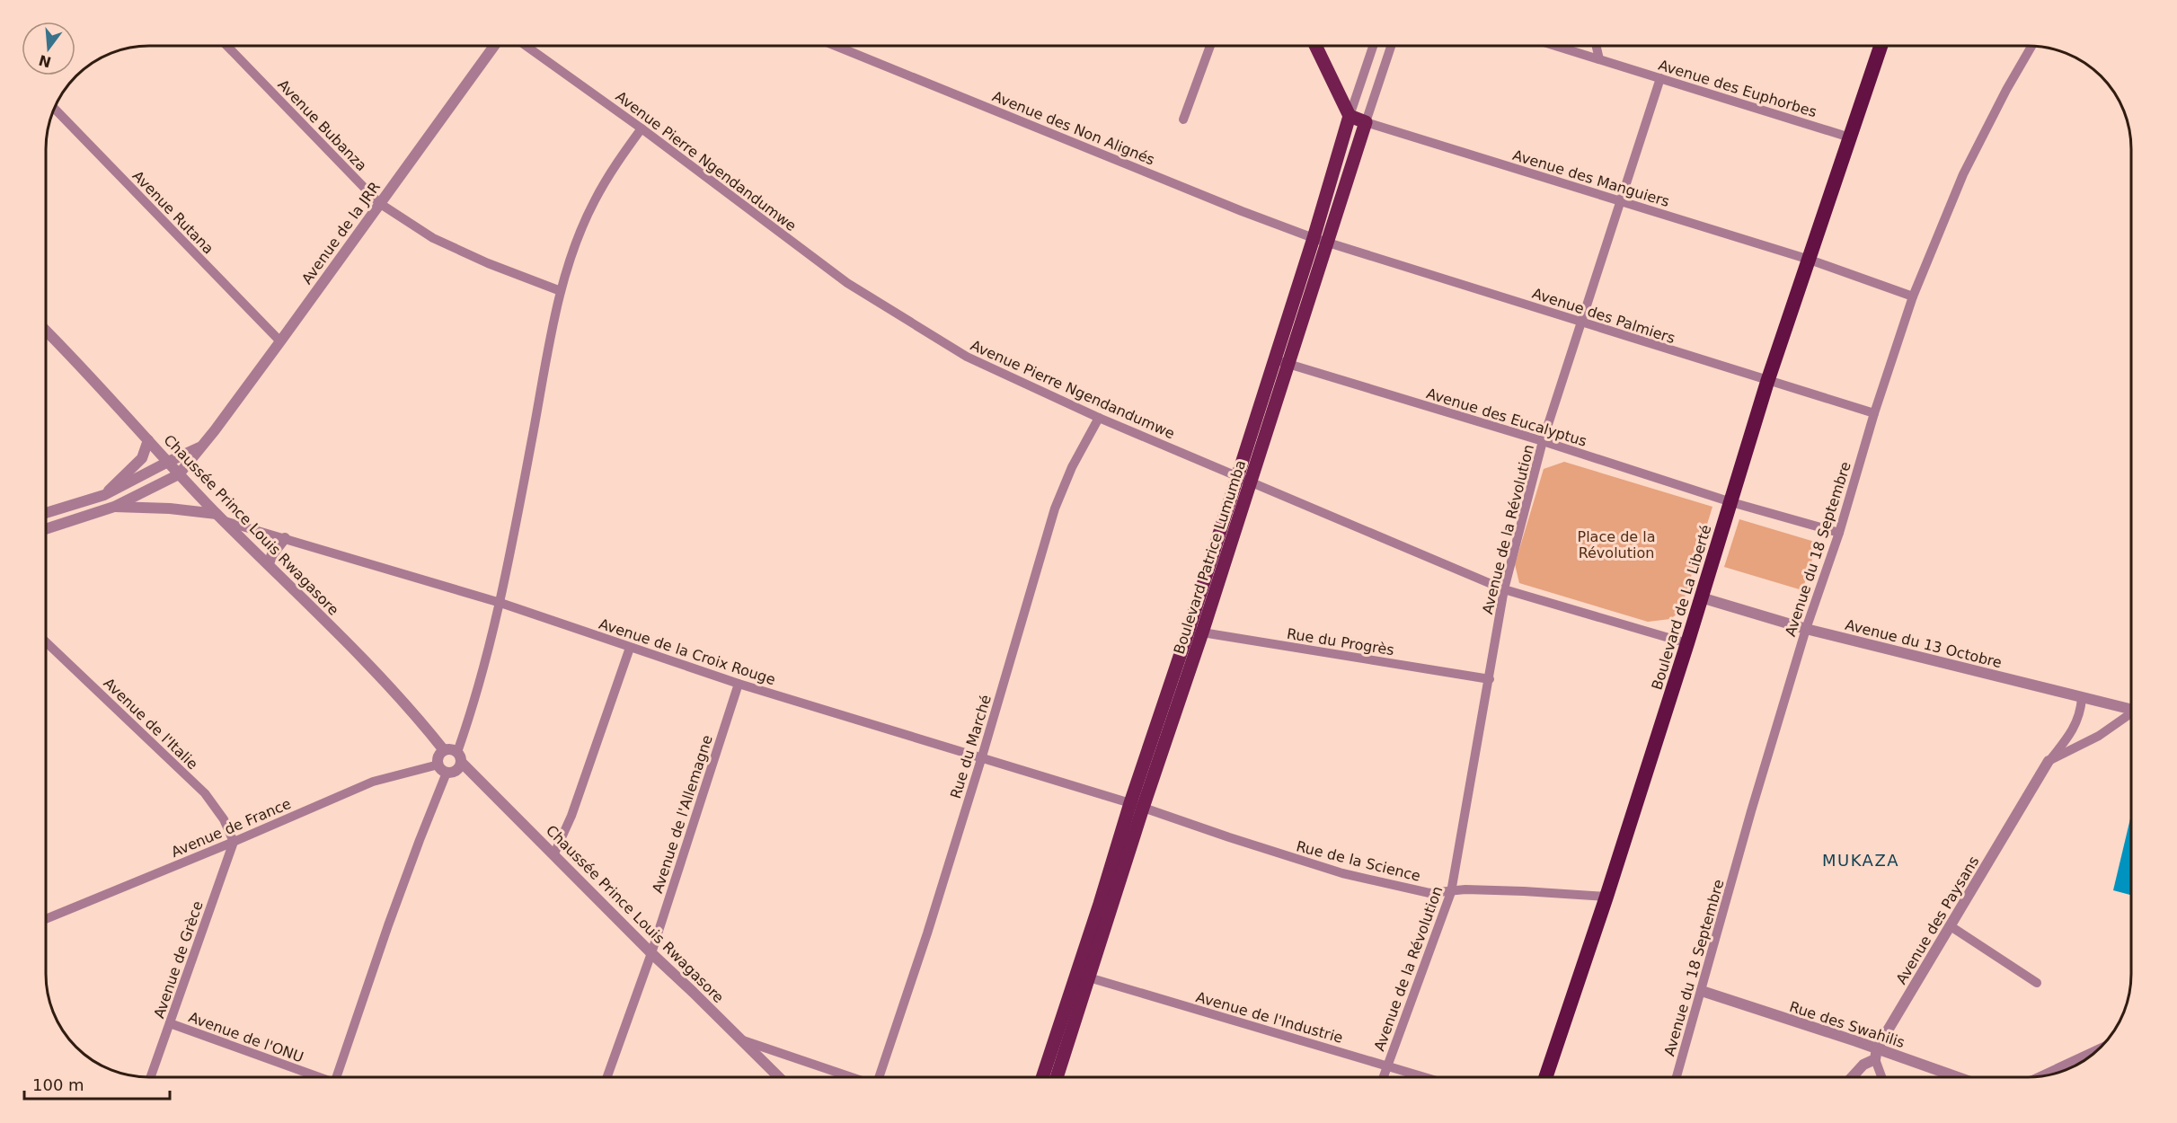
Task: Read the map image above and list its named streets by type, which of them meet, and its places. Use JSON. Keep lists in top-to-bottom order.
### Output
{
  "streets": {
    "highway": ["Boulevard de La Liberté"],
    "main road": ["Boulevard Patrice Lumumba"],
    "street": [
      "Avenue des Euphorbes",
      "Avenue Bubanza",
      "Avenue des Non Alignés",
      "Avenue Pierre Ngendandumwe",
      "Avenue des Manguiers",
      "Avenue Rutana",
      "Avenue de la JRR",
      "Avenue des Palmiers",
      "Avenue des Eucalyptus",
      "Chaussée Prince Louis Rwagasore",
      "Avenue de la Révolution",
      "Avenue du 18 Septembre",
      "Rue du Progrès",
      "Avenue du 13 Octobre",
      "Avenue de la Croix Rouge",
      "Avenue de l'Italie",
      "Rue du Marché",
      "Avenue de l'Allemagne",
      "Avenue de France",
      "Rue de la Science",
      "Avenue des Paysans",
      "Avenue de Grèce",
      "Avenue de l'Industrie",
      "Rue des Swahilis",
      "Avenue de l'ONU"
    ]
  },
  "crossings": [
    ["Avenue des Euphorbes", "Avenue de la Révolution"],
    ["Avenue des Euphorbes", "Boulevard de La Liberté"],
    ["Avenue Bubanza", "Avenue de la JRR"],
    ["Avenue des Non Alignés", "Avenue des Palmiers"],
    ["Avenue des Non Alignés", "Boulevard Patrice Lumumba"],
    ["Avenue Pierre Ngendandumwe", "Avenue de la Révolution"],
    ["Avenue Pierre Ngendandumwe", "Boulevard Patrice Lumumba"],
    ["Avenue Pierre Ngendandumwe", "Boulevard de La Liberté"],
    ["Avenue Pierre Ngendandumwe", "Rue du Marché"],
    ["Avenue des Manguiers", "Avenue de la Révolution"],
    ["Avenue des Manguiers", "Avenue du 18 Septembre"],
    ["Avenue des Manguiers", "Boulevard Patrice Lumumba"],
    ["Avenue des Manguiers", "Boulevard de La Liberté"],
    ["Avenue Rutana", "Avenue de la JRR"],
    ["Avenue de la JRR", "Chaussée Prince Louis Rwagasore"],
    ["Avenue des Palmiers", "Avenue de la Révolution"],
    ["Avenue des Palmiers", "Avenue du 18 Septembre"],
    ["Avenue des Palmiers", "Boulevard Patrice Lumumba"],
    ["Avenue des Palmiers", "Boulevard de La Liberté"],
    ["Avenue des Eucalyptus", "Avenue de la Révolution"],
    ["Avenue des Eucalyptus", "Avenue du 18 Septembre"],
    ["Avenue des Eucalyptus", "Boulevard Patrice Lumumba"],
    ["Avenue des Eucalyptus", "Boulevard de La Liberté"],
    ["Chaussée Prince Louis Rwagasore", "Avenue de la Croix Rouge"],
    ["Chaussée Prince Louis Rwagasore", "Avenue de l'Allemagne"],
    ["Chaussée Prince Louis Rwagasore", "Avenue de France"],
    ["Avenue de la Révolution", "Rue du Progrès"],
    ["Avenue de la Révolution", "Rue de la Science"],
    ["Avenue de la Révolution", "Avenue de l'Industrie"],
    ["Avenue du 18 Septembre", "Avenue du 13 Octobre"],
    ["Avenue du 18 Septembre", "Rue des Swahilis"],
    ["Boulevard Patrice Lumumba", "Rue du Progrès"],
    ["Boulevard Patrice Lumumba", "Avenue de la Croix Rouge"],
    ["Boulevard Patrice Lumumba", "Rue de la Science"],
    ["Boulevard Patrice Lumumba", "Avenue de l'Industrie"],
    ["Boulevard de La Liberté", "Avenue du 13 Octobre"],
    ["Boulevard de La Liberté", "Rue de la Science"],
    ["Avenue du 13 Octobre", "Avenue des Paysans"],
    ["Avenue de la Croix Rouge", "Rue du Marché"],
    ["Avenue de la Croix Rouge", "Avenue de l'Allemagne"],
    ["Avenue de la Croix Rouge", "Rue de la Science"],
    ["Avenue de l'Italie", "Avenue de France"],
    ["Avenue de l'Italie", "Avenue de Grèce"],
    ["Avenue de France", "Avenue de Grèce"],
    ["Avenue des Paysans", "Rue des Swahilis"],
    ["Avenue de Grèce", "Avenue de l'ONU"]
  ],
  "districts": ["MUKAZA"],
  "parks": ["Place de la Révolution"],
  "scale_bar": "100 m",
  "north": "bottom"
}
